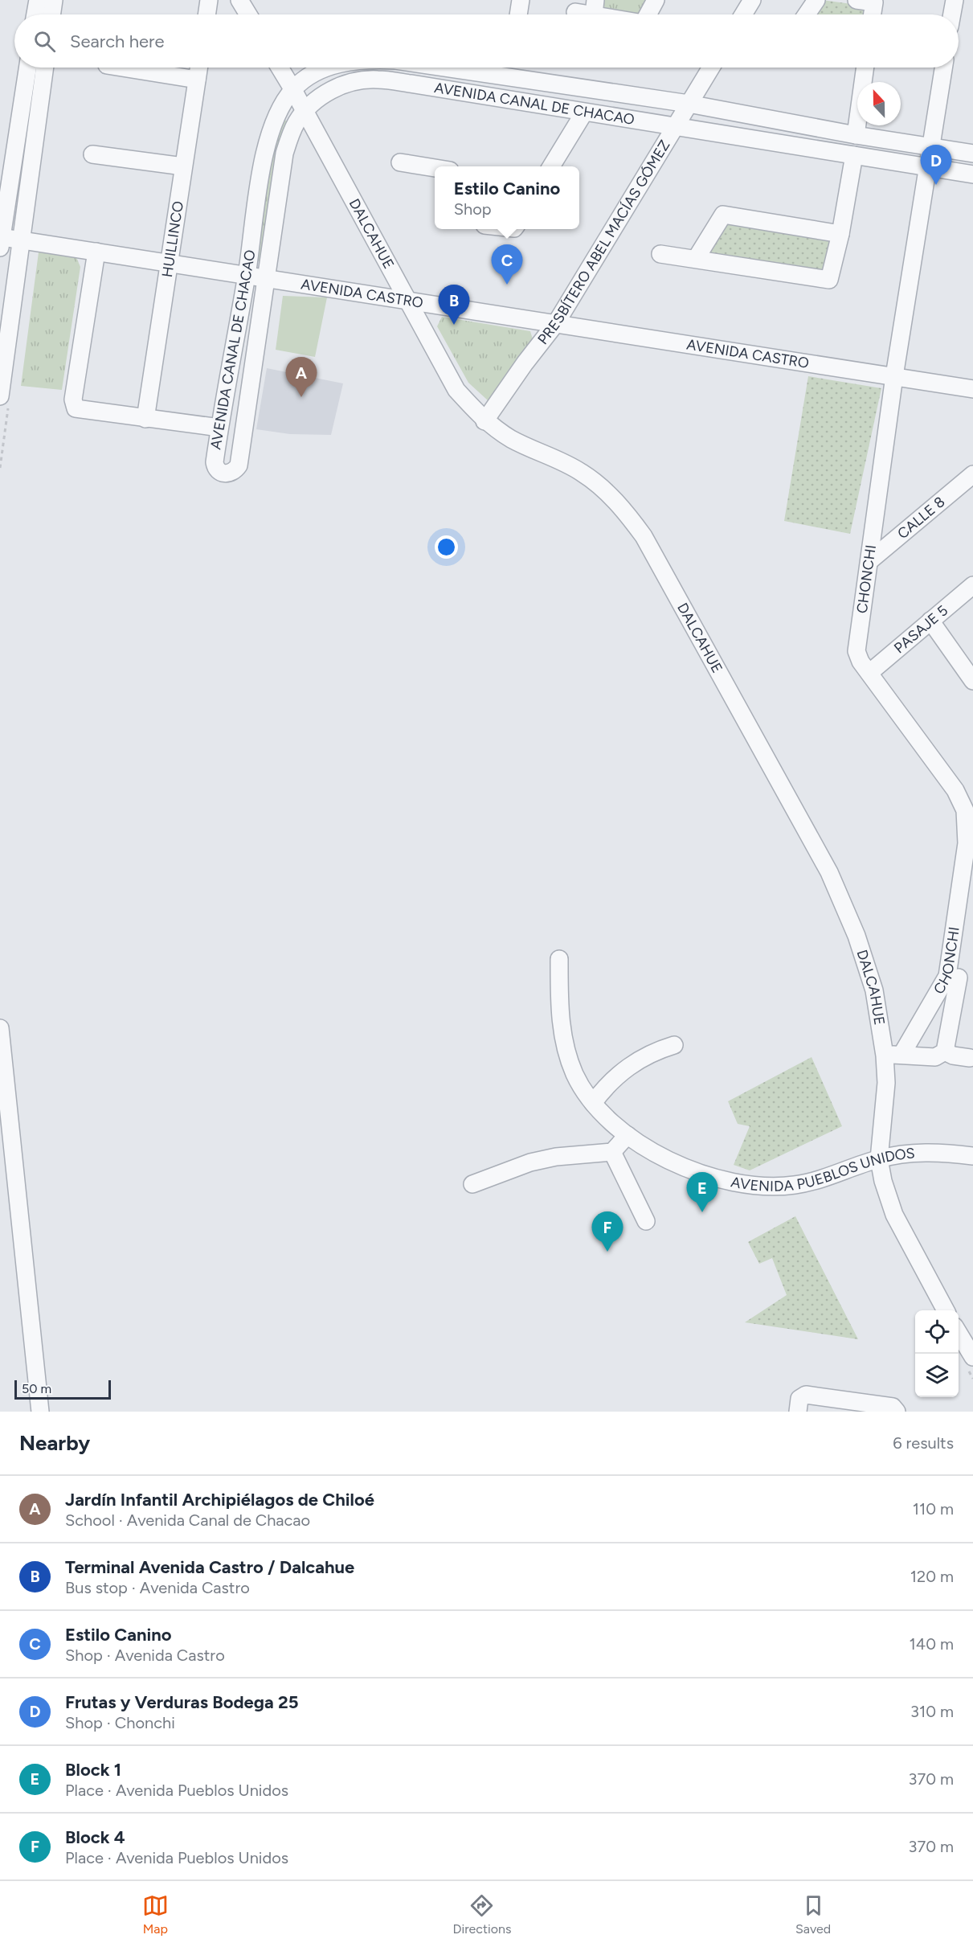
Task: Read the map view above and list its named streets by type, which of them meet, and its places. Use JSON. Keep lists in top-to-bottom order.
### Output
{
  "streets": {
    "street": [
      "AVENIDA CANAL DE CHACAO",
      "DALCAHUE",
      "HUILLINCO",
      "PRESBÍTERO ABEL MACÍAS GÓMEZ",
      "AVENIDA CASTRO",
      "CALLE 8",
      "CHONCHI",
      "PASAJE 5",
      "AVENIDA PUEBLOS UNIDOS"
    ]
  },
  "crossings": [
    ["AVENIDA CANAL DE CHACAO", "DALCAHUE"],
    ["AVENIDA CANAL DE CHACAO", "PRESBÍTERO ABEL MACÍAS GÓMEZ"],
    ["AVENIDA CANAL DE CHACAO", "AVENIDA CASTRO"],
    ["AVENIDA CANAL DE CHACAO", "CHONCHI"],
    ["DALCAHUE", "PRESBÍTERO ABEL MACÍAS GÓMEZ"],
    ["DALCAHUE", "AVENIDA CASTRO"],
    ["DALCAHUE", "CHONCHI"],
    ["DALCAHUE", "AVENIDA PUEBLOS UNIDOS"],
    ["HUILLINCO", "AVENIDA CASTRO"],
    ["PRESBÍTERO ABEL MACÍAS GÓMEZ", "AVENIDA CASTRO"],
    ["AVENIDA CASTRO", "CHONCHI"],
    ["CALLE 8", "CHONCHI"],
    ["CHONCHI", "PASAJE 5"]
  ],
  "scale_bar": "50 m",
  "north": "top",
  "page": {
    "search": "Search here",
    "pins": [
      "D",
      "C",
      "B",
      "A",
      "E",
      "F"
    ],
    "popup": ["Estilo Canino", "Shop"],
    "scale": "50 m",
    "heading": ["Nearby", "6 results"],
    "list": [
      {
        "mark": "A",
        "name": "Jardín Infantil Archipiélagos de Chiloé",
        "note": "School · Avenida Canal de Chacao",
        "value": "110 m"
      },
      {
        "mark": "B",
        "name": "Terminal Avenida Castro / Dalcahue",
        "note": "Bus stop · Avenida Castro",
        "value": "120 m"
      },
      {
        "mark": "C",
        "name": "Estilo Canino",
        "note": "Shop · Avenida Castro",
        "value": "140 m"
      },
      {
        "mark": "D",
        "name": "Frutas y Verduras Bodega 25",
        "note": "Shop · Chonchi",
        "value": "310 m"
      },
      {
        "mark": "E",
        "name": "Block 1",
        "note": "Place · Avenida Pueblos Unidos",
        "value": "370 m"
      },
      {
        "mark": "F",
        "name": "Block 4",
        "note": "Place · Avenida Pueblos Unidos",
        "value": "370 m"
      }
    ],
    "nav": ["Map", "Directions", "Saved"]
  }
}
